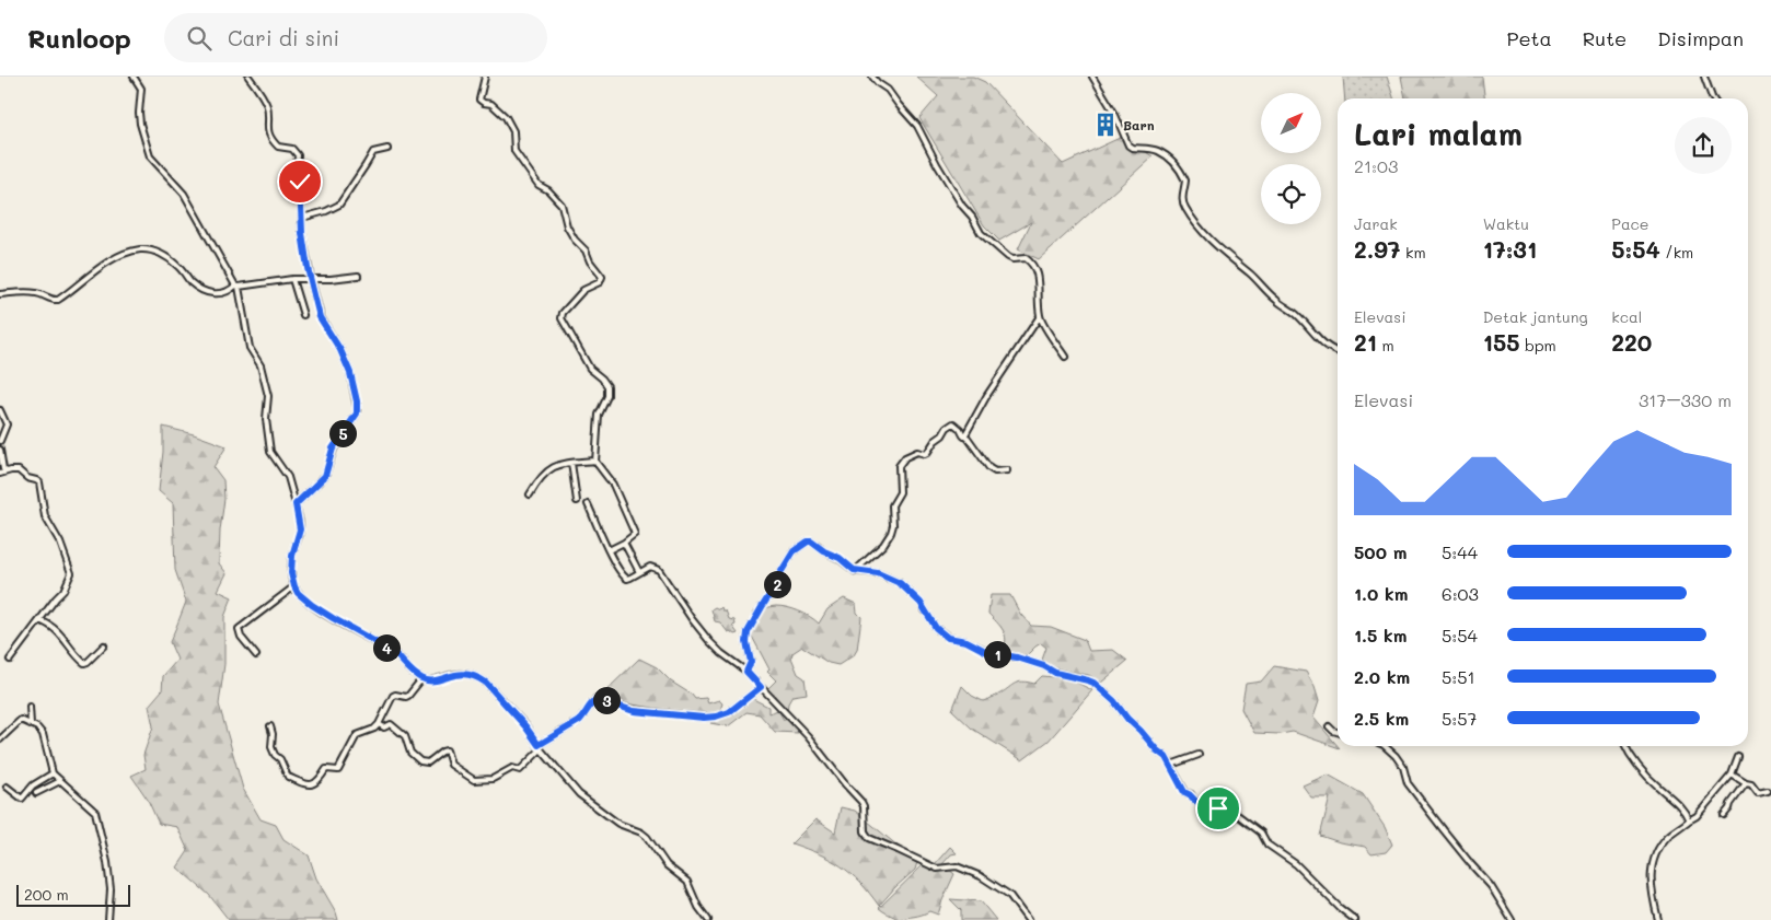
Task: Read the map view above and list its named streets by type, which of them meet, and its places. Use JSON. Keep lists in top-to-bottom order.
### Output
{
  "places": {
    "building": ["Barn"]
  },
  "scale_bar": "200 m",
  "north": "top right",
  "page": {
    "header": "Runloop",
    "search": "Cari di sini",
    "nav": ["Peta", "Rute", "Disimpan"],
    "heading": ["Lari malam", "21:03"],
    "stats": [
      ["Jarak", "2.97 km"],
      ["Waktu", "17:31"],
      ["Pace", "5:54 /km"],
      ["Elevasi", "21 m"],
      ["Detak jantung", "155 bpm"],
      ["kcal", "220"]
    ],
    "chart": ["Elevasi", "317–330 m"],
    "pins": [
      "5",
      "2",
      "4",
      "1",
      "3"
    ],
    "list": [
      {
        "name": "500 m",
        "note": "5:44"
      },
      {
        "name": "1.0 km",
        "note": "6:03"
      },
      {
        "name": "1.5 km",
        "note": "5:54"
      },
      {
        "name": "2.0 km",
        "note": "5:51"
      },
      {
        "name": "2.5 km",
        "note": "5:57"
      }
    ],
    "scale": "200 m"
  }
}
